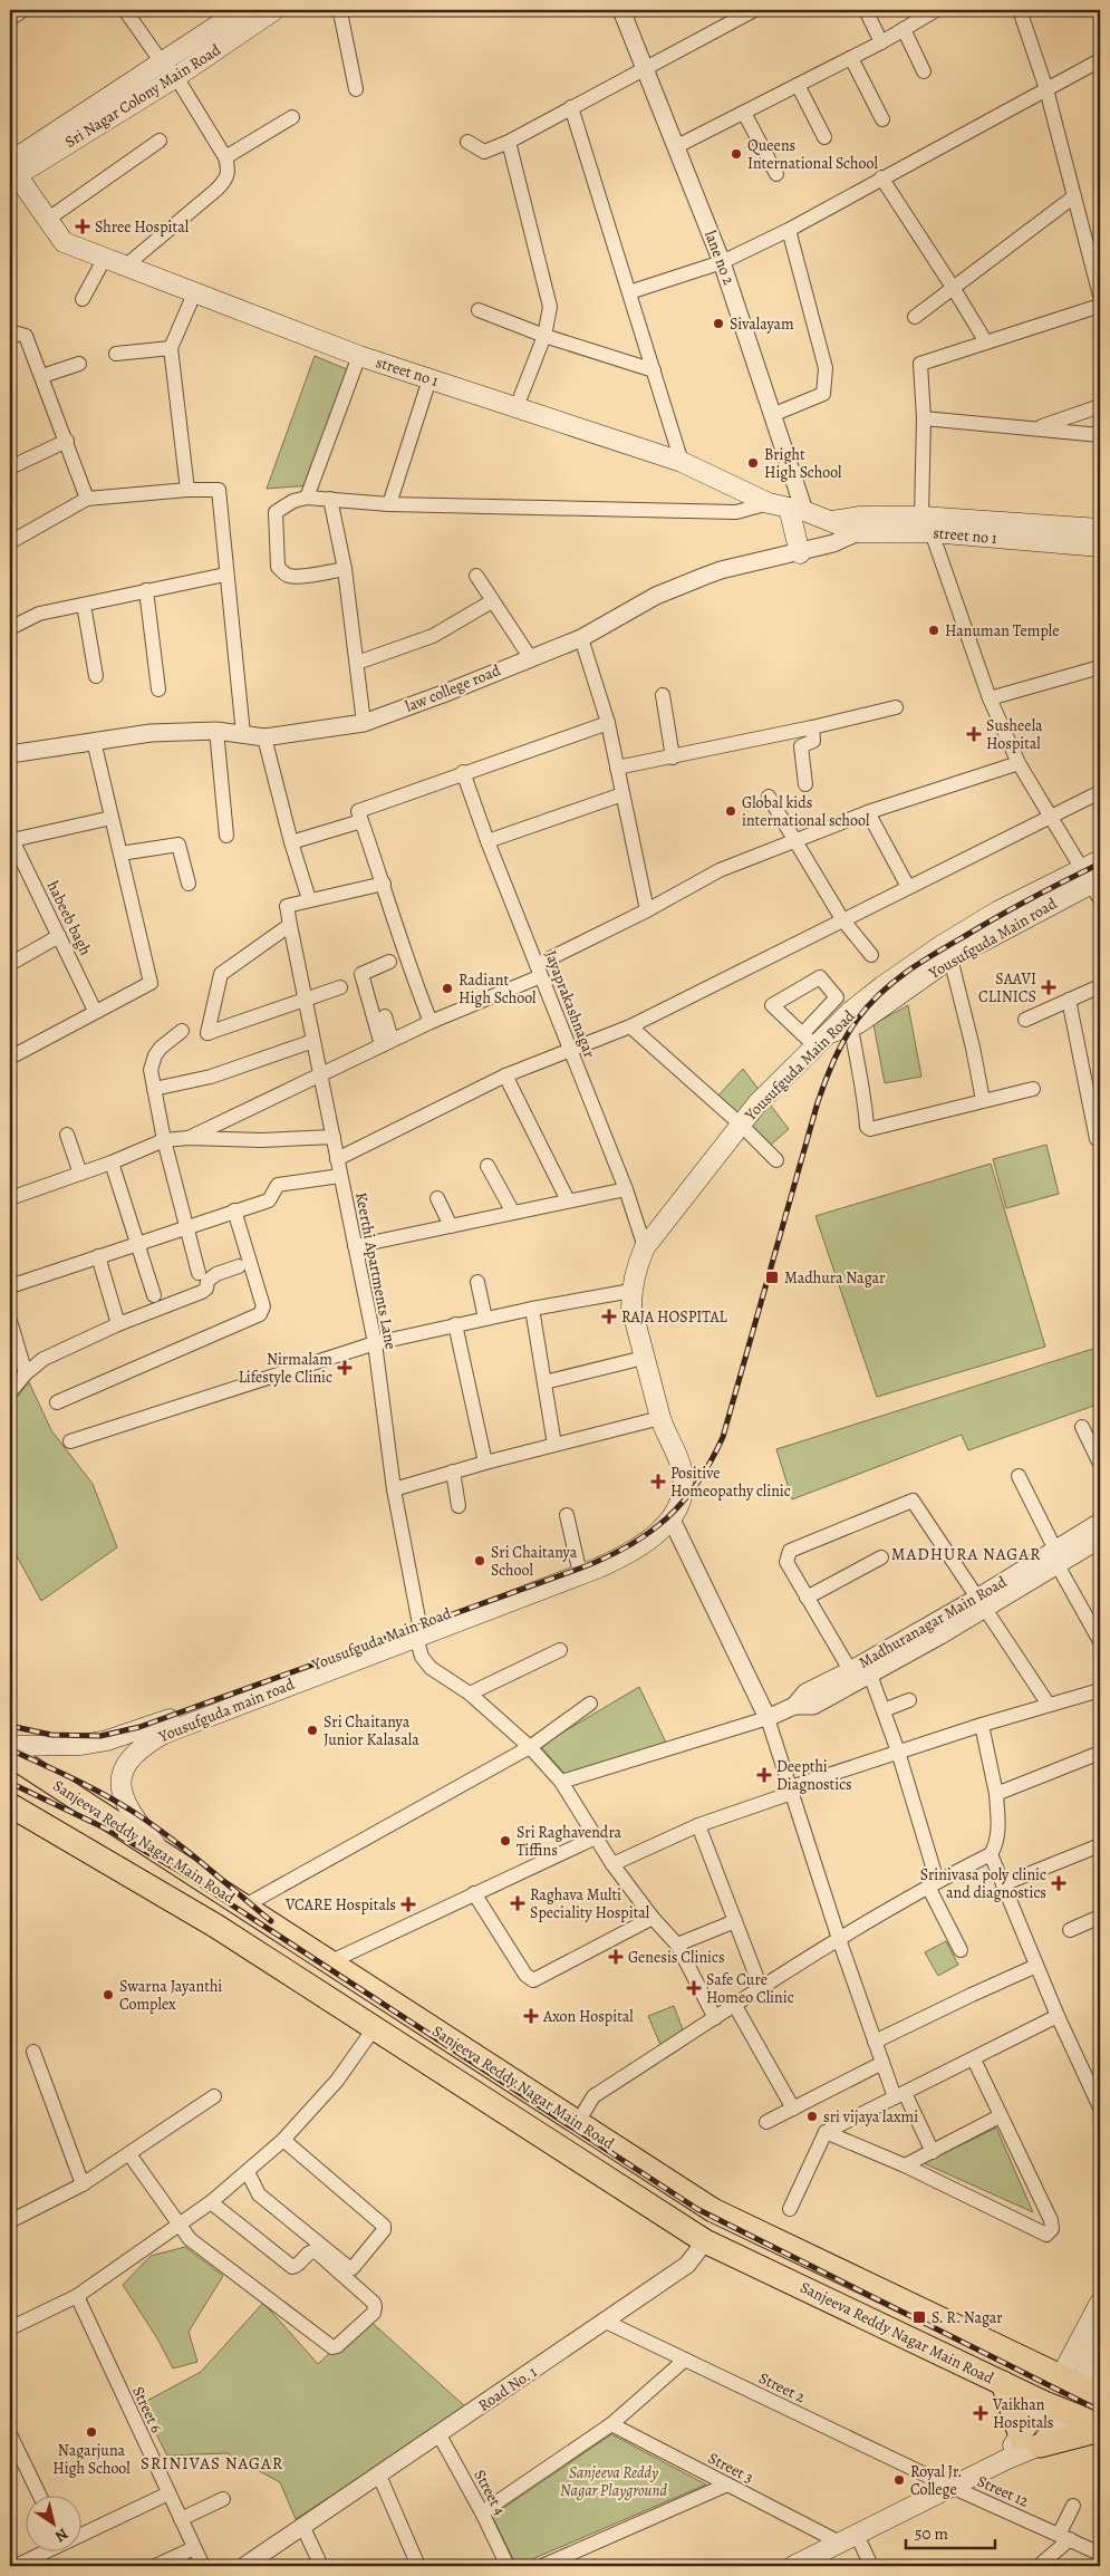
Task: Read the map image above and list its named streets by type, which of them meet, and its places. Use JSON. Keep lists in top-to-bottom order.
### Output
{
  "streets": {
    "highway": ["Sanjeeva Reddy Nagar Main Road"],
    "main road": [
      "Sri Nagar Colony Main Road",
      "street no 1",
      "Yousufguda Main road",
      "Yousufguda Main Road",
      "Yousufguda main road"
    ],
    "street": [
      "lane no 2",
      "law college road",
      "habeeb bagh",
      "Jayaprakashnagar",
      "Keerthi Apartments Lane",
      "Madhuranagar Main Road",
      "Street 2",
      "Road No. 1",
      "Street 6",
      "Street 3",
      "Street 12",
      "Street 4"
    ]
  },
  "crossings": [
    ["Sri Nagar Colony Main Road", "street no 1"],
    ["lane no 2", "street no 1"],
    ["street no 1", "law college road"],
    ["Yousufguda Main road", "Yousufguda Main Road"],
    ["Jayaprakashnagar", "Yousufguda Main Road"],
    ["Yousufguda Main Road", "Keerthi Apartments Lane"],
    ["Yousufguda Main Road", "Yousufguda main road"],
    ["Keerthi Apartments Lane", "Yousufguda main road"],
    ["Yousufguda main road", "Sanjeeva Reddy Nagar Main Road"],
    ["Sanjeeva Reddy Nagar Main Road", "Road No. 1"],
    ["Street 2", "Road No. 1"],
    ["Street 2", "Street 12"],
    ["Road No. 1", "Street 4"]
  ],
  "districts": ["MADHURA NAGAR", "SRINIVAS NAGAR"],
  "parks": ["Sanjeeva Reddy Nagar Playground"],
  "places": {
    "other": [
      "Queens International School",
      "Sivalayam",
      "Bright High School",
      "Hanuman Temple",
      "Global kids international school",
      "Radiant High School",
      "Sri Chaitanya School",
      "Sri Chaitanya Junior Kalasala",
      "Sri Raghavendra Tiffins",
      "Swarna Jayanthi Complex",
      "sri vijaya laxmi",
      "Nagarjuna High School",
      "Royal Jr. College"
    ],
    "health": [
      "Shree Hospital",
      "Susheela Hospital",
      "SAAVI CLINICS",
      "RAJA HOSPITAL",
      "Nirmalam Lifestyle Clinic",
      "Positive Homeopathy clinic",
      "Deepthi Diagnostics",
      "Srinivasa poly clinic and diagnostics",
      "Raghava Multi Speciality Hospital",
      "VCARE Hospitals",
      "Genesis Clinics",
      "Safe Cure Homeo Clinic",
      "Axon Hospital",
      "Vaikhan Hospitals"
    ],
    "transit": ["Madhura Nagar", "S. R. Nagar"]
  },
  "scale_bar": "50 m",
  "north": "bottom right"
}
